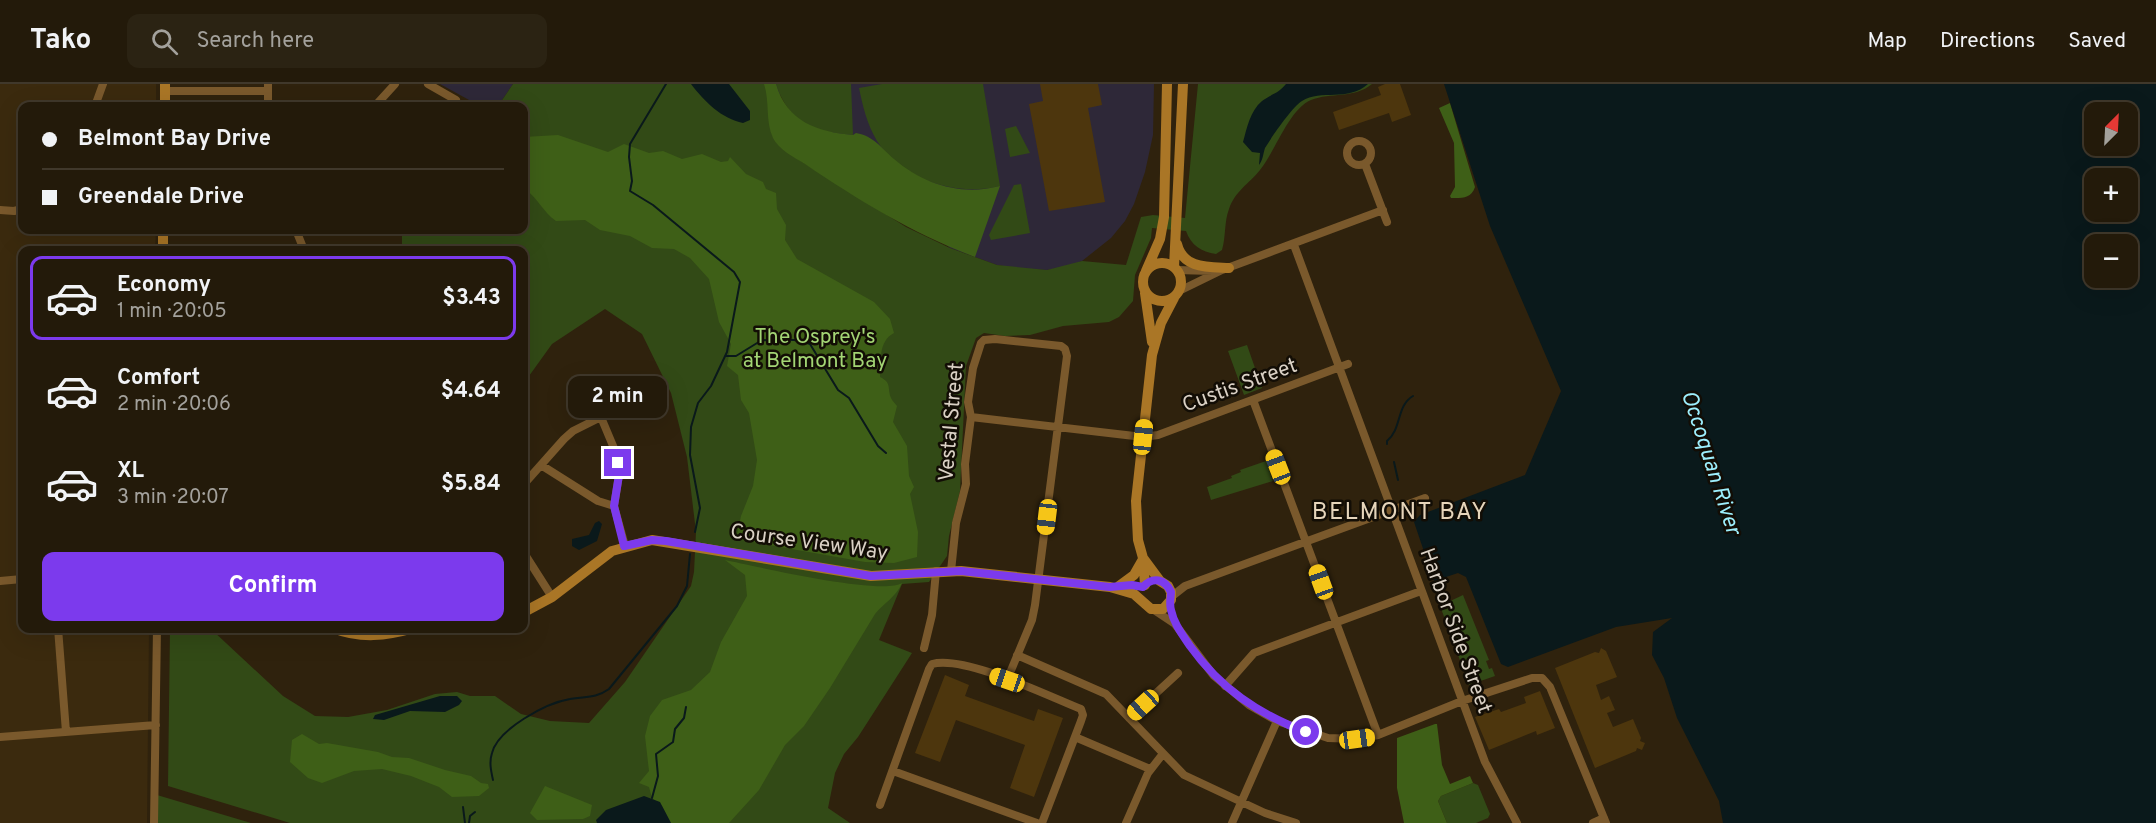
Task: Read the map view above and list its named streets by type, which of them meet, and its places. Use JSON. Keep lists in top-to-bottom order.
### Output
{
  "streets": {
    "street": [
      "Custis Street",
      "Vestal Street",
      "Course View Way",
      "Harbor Side Street"
    ]
  },
  "crossings": [
    ["Custis Street", "Harbor Side Street"],
    ["Vestal Street", "Course View Way"]
  ],
  "districts": ["BELMONT BAY"],
  "water": ["Occoquan River"],
  "parks": ["The Osprey's at Belmont Bay"],
  "north": "top right",
  "page": {
    "header": "Tako",
    "search": "Search here",
    "nav": ["Map", "Directions", "Saved"],
    "map_buttons": ["+", "−"],
    "banner": ["Belmont Bay Drive", "Greendale Drive"],
    "list": [
      {
        "name": "Economy",
        "note": "1 min · 20:05",
        "value": "$3.43"
      },
      {
        "name": "Comfort",
        "note": "2 min · 20:06",
        "value": "$4.64"
      },
      {
        "name": "XL",
        "note": "3 min · 20:07",
        "value": "$5.84"
      }
    ],
    "bubble": "2 min",
    "buttons": "Confirm"
  }
}
